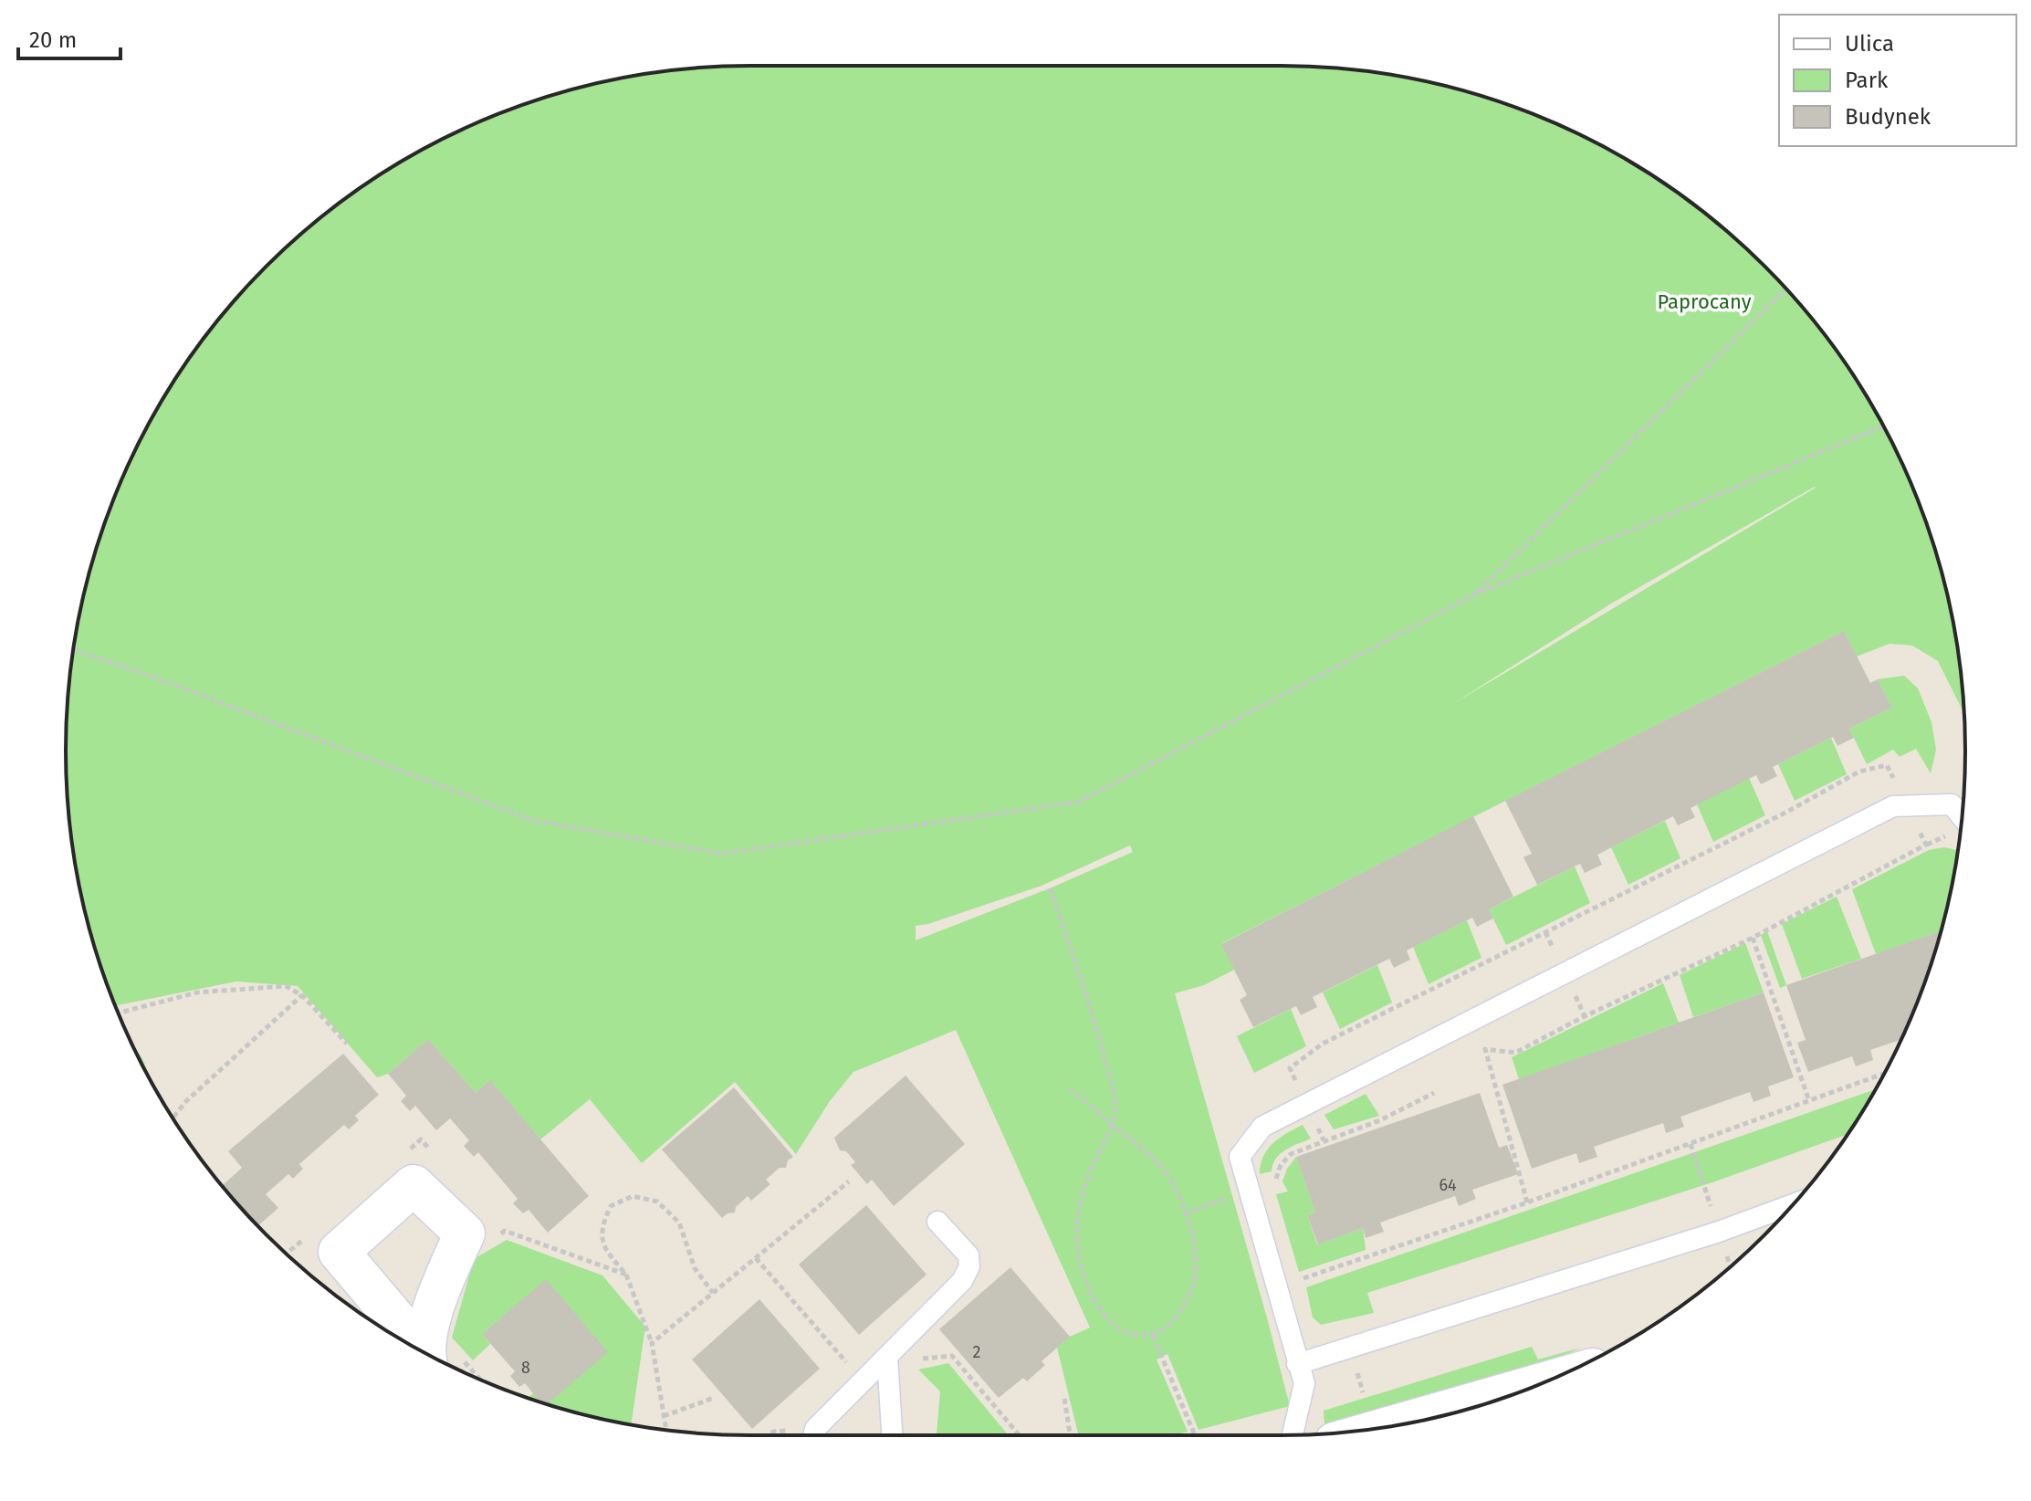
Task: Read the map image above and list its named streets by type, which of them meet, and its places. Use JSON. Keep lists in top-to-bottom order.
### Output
{
  "parks": ["Paprocany"],
  "house_numbers": ["64", "2", "8"],
  "legend": ["Ulica", "Park", "Budynek"],
  "scale_bar": "20 m"
}
